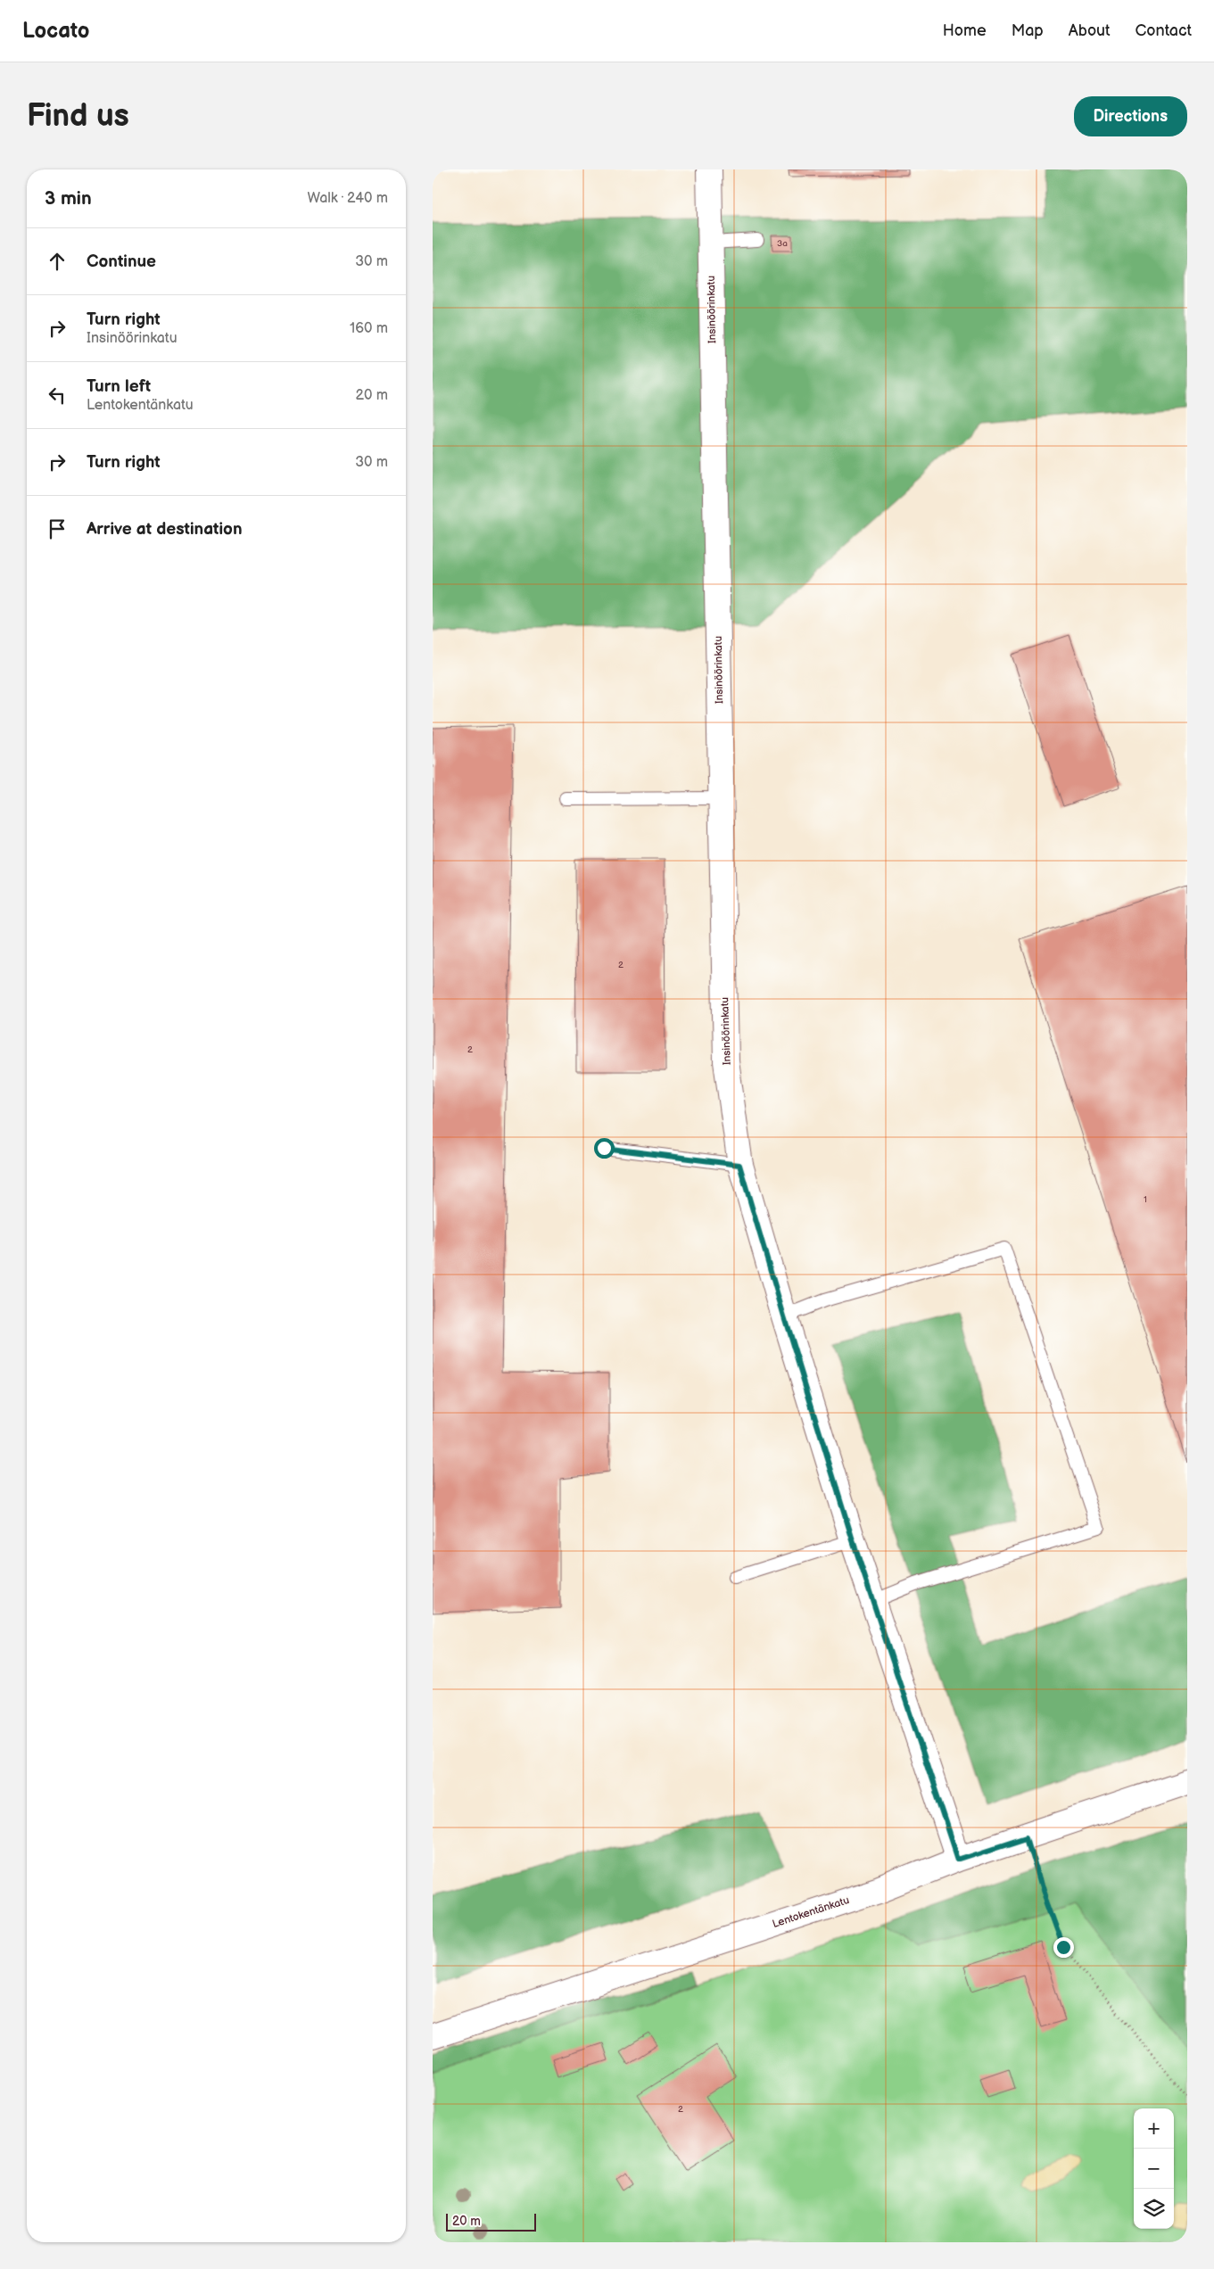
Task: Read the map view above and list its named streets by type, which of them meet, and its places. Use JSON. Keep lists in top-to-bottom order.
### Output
{
  "streets": {
    "street": ["Insinöörinkatu", "Lentokentänkatu"]
  },
  "crossings": [
    ["Insinöörinkatu", "Lentokentänkatu"]
  ],
  "house_numbers": [
    "3a",
    "2",
    "2",
    "1",
    "2"
  ],
  "scale_bar": "20 m",
  "page": {
    "header": "Locato",
    "nav": [
      "Home",
      "Map",
      "About",
      "Contact"
    ],
    "buttons": "Directions",
    "title": "Find us",
    "heading": ["3 min", "Walk · 240 m"],
    "list": [
      ["Continue", "30 m"],
      ["Turn right", "Insinöörinkatu", "160 m"],
      ["Turn left", "Lentokentänkatu", "20 m"],
      ["Turn right", "30 m"],
      "Arrive at destination"
    ],
    "map_buttons": ["+", "−"],
    "scale": "20 m"
  }
}
